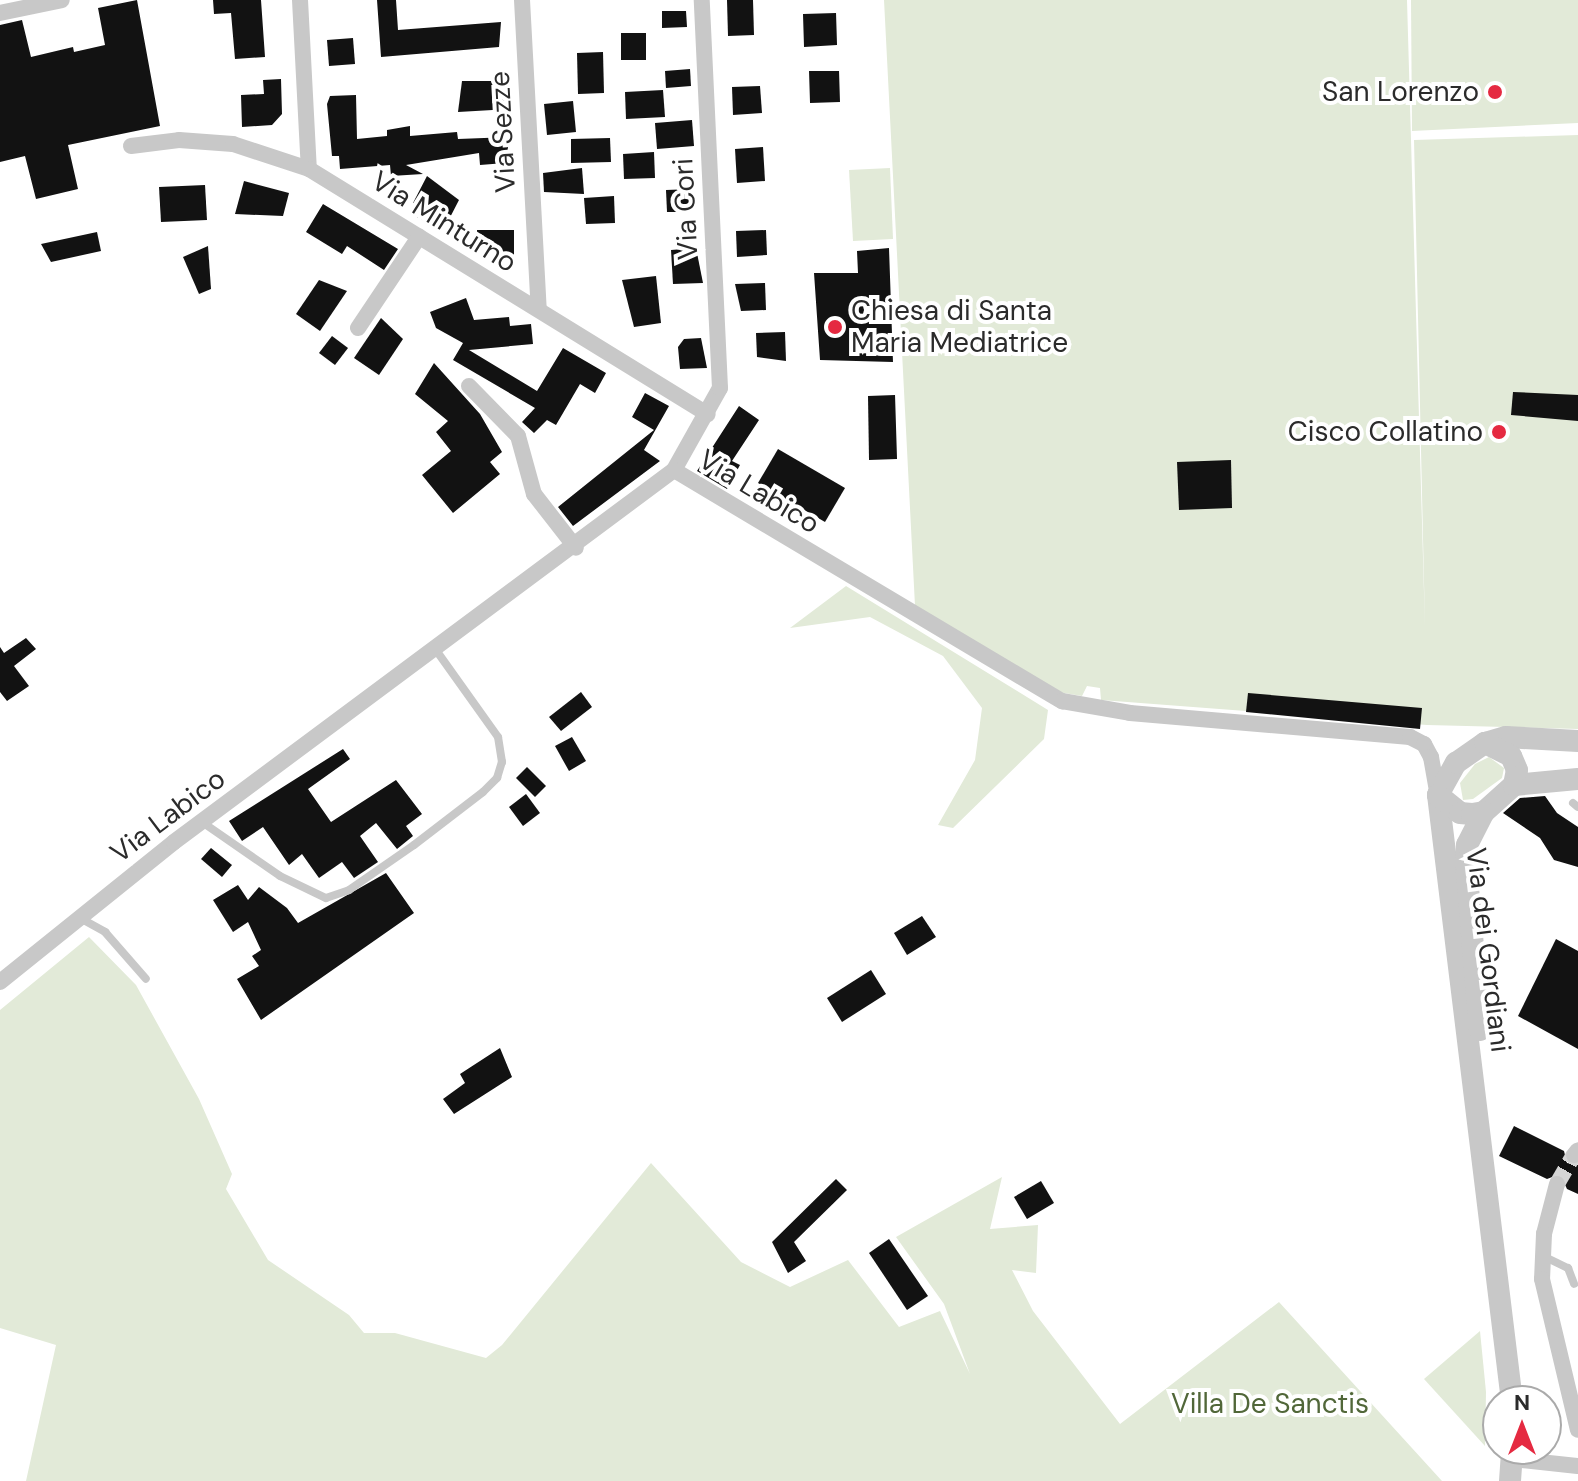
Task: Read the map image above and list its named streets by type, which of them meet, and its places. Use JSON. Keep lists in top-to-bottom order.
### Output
{
  "streets": {
    "street": [
      "Via Sezze",
      "Via Cori",
      "Via Minturno",
      "Via Labico",
      "Via dei Gordiani"
    ]
  },
  "crossings": [
    ["Via Sezze", "Via Minturno"],
    ["Via Cori", "Via Minturno"],
    ["Via Cori", "Via Labico"],
    ["Via Labico", "Via dei Gordiani"]
  ],
  "parks": ["Villa De Sanctis"],
  "places": ["San Lorenzo", "Chiesa di Santa Maria Mediatrice", "Cisco Collatino"],
  "north": "top"
}
